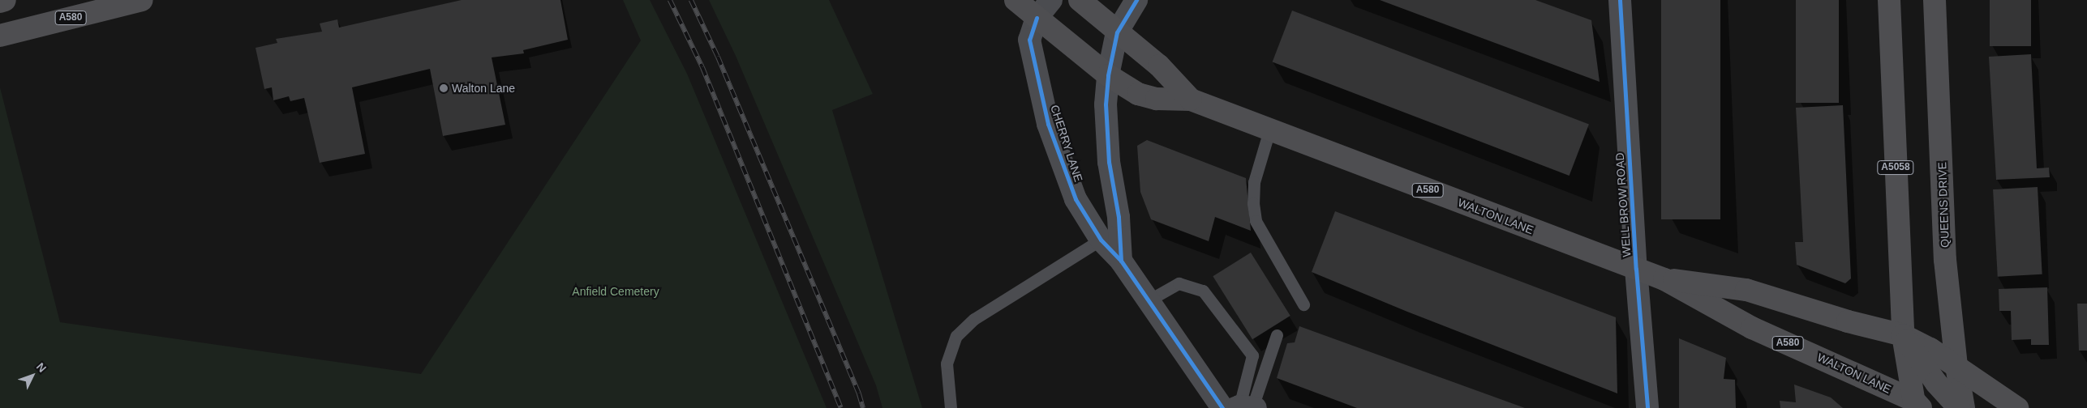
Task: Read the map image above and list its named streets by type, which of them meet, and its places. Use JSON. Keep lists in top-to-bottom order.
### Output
{
  "streets": {
    "highway": [
      "A580",
      "A5058",
      "QUEENS DRIVE",
      "WALTON LANE"
    ],
    "street": ["CHERRY LANE", "WELL BROW ROAD"]
  },
  "crossings": [
    ["A580", "A5058"],
    ["A580", "QUEENS DRIVE"],
    ["A580", "WALTON LANE"],
    ["CHERRY LANE", "WALTON LANE"],
    ["A5058", "WALTON LANE"],
    ["WELL BROW ROAD", "WALTON LANE"]
  ],
  "parks": ["Anfield Cemetery"],
  "places": ["Walton Lane"],
  "north": "top right"
}
